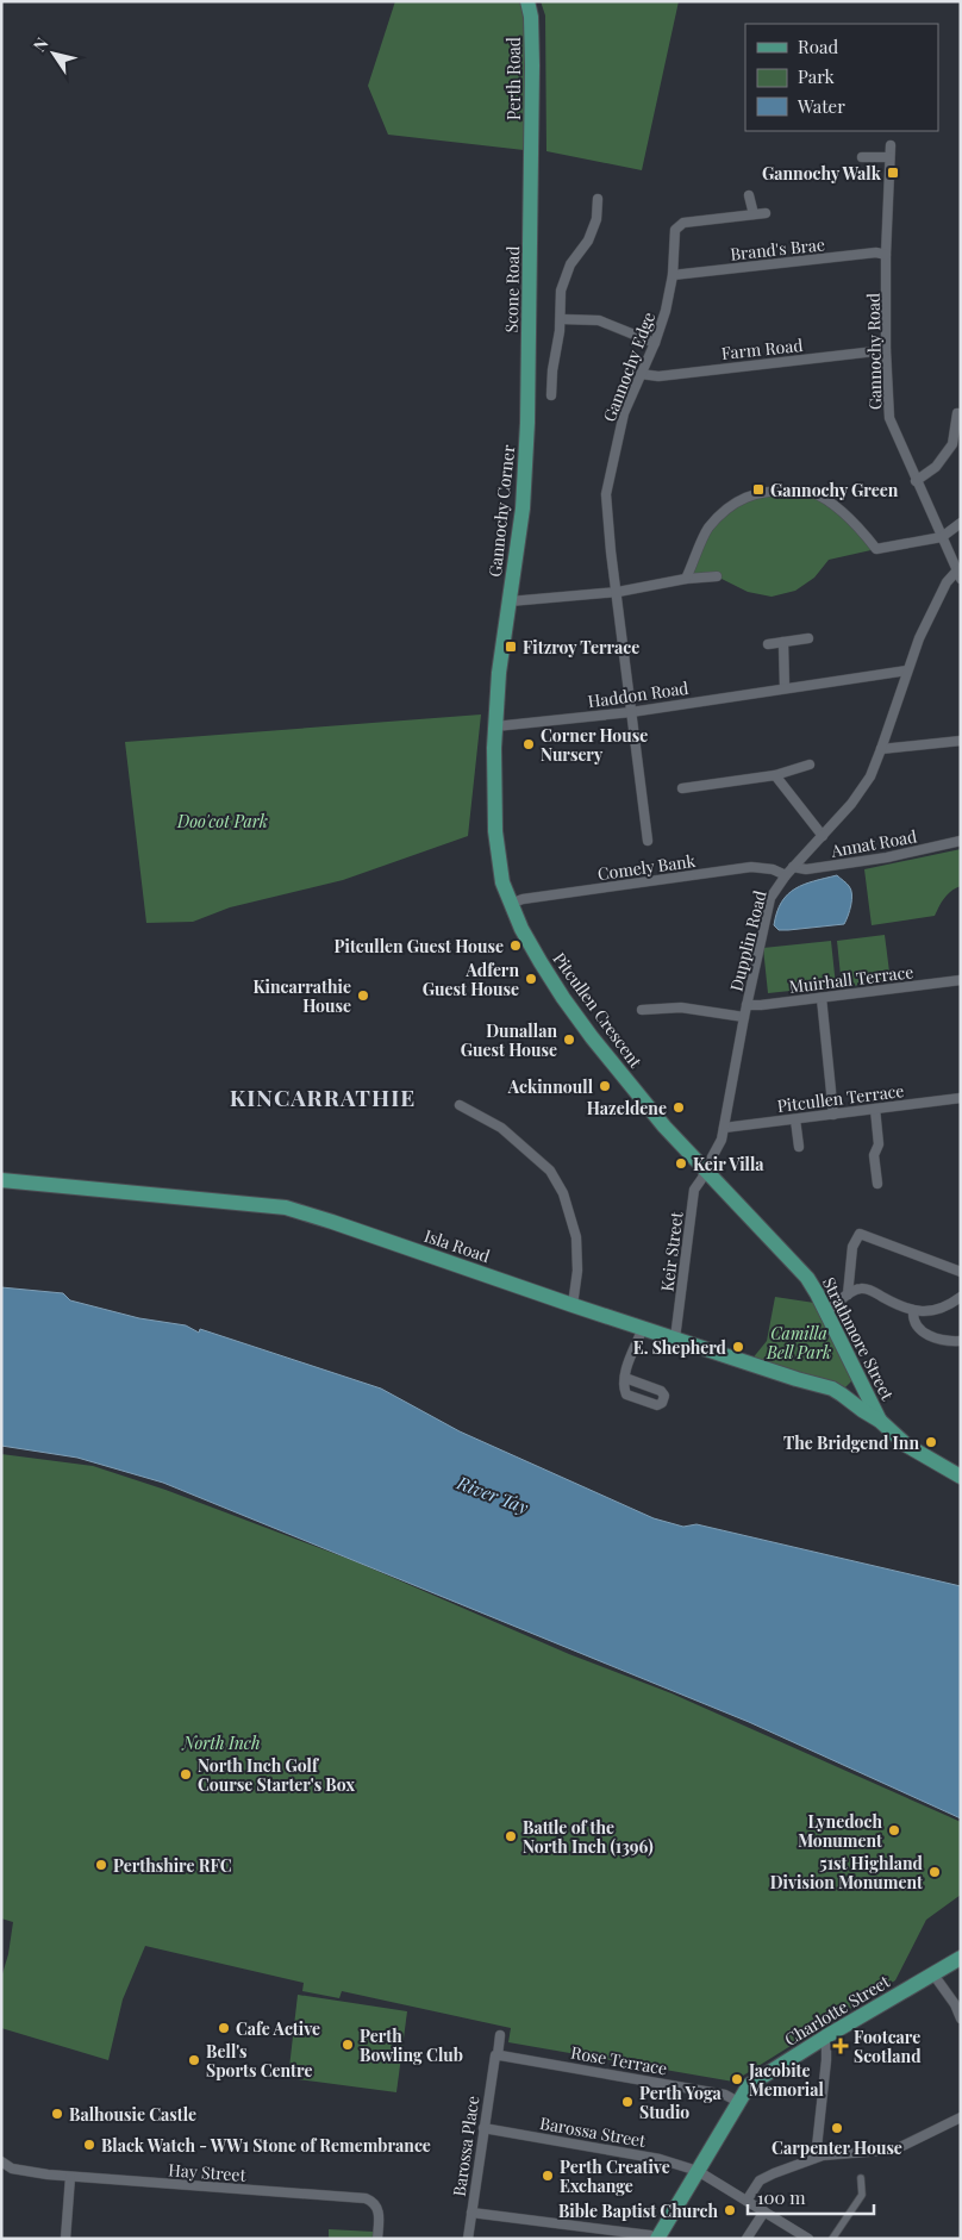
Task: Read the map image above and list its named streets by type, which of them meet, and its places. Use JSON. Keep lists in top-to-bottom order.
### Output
{
  "streets": {
    "main road": [
      "Perth Road",
      "Scone Road",
      "Gannochy Corner",
      "Pitcullen Crescent",
      "Isla Road",
      "Strathmore Street",
      "Charlotte Street"
    ],
    "street": [
      "Brand's Brae",
      "Farm Road",
      "Gannochy Road",
      "Gannochy Edge",
      "Haddon Road",
      "Annat Road",
      "Comely Bank",
      "Dupplin Road",
      "Muirhall Terrace",
      "Pitcullen Terrace",
      "Keir Street",
      "Rose Terrace",
      "Barossa Street",
      "Barossa Place",
      "Hay Street"
    ]
  },
  "crossings": [
    ["Perth Road", "Scone Road"],
    ["Brand's Brae", "Gannochy Road"],
    ["Brand's Brae", "Gannochy Edge"],
    ["Scone Road", "Gannochy Corner"],
    ["Farm Road", "Gannochy Road"],
    ["Farm Road", "Gannochy Edge"],
    ["Gannochy Road", "Dupplin Road"],
    ["Gannochy Edge", "Haddon Road"],
    ["Haddon Road", "Dupplin Road"],
    ["Haddon Road", "Pitcullen Crescent"],
    ["Annat Road", "Dupplin Road"],
    ["Comely Bank", "Dupplin Road"],
    ["Comely Bank", "Pitcullen Crescent"],
    ["Dupplin Road", "Muirhall Terrace"],
    ["Dupplin Road", "Pitcullen Crescent"],
    ["Dupplin Road", "Pitcullen Terrace"],
    ["Dupplin Road", "Keir Street"],
    ["Dupplin Road", "Strathmore Street"],
    ["Pitcullen Crescent", "Keir Street"],
    ["Pitcullen Crescent", "Strathmore Street"],
    ["Isla Road", "Keir Street"],
    ["Isla Road", "Strathmore Street"],
    ["Keir Street", "Strathmore Street"],
    ["Charlotte Street", "Rose Terrace"],
    ["Charlotte Street", "Barossa Street"],
    ["Rose Terrace", "Barossa Place"],
    ["Barossa Street", "Barossa Place"]
  ],
  "districts": ["KINCARRATHIE"],
  "water": ["River Tay"],
  "parks": ["Doo'cot Park", "Camilla Bell Park", "North Inch"],
  "places": {
    "transit": ["Gannochy Walk", "Gannochy Green", "Fitzroy Terrace"],
    "other": [
      "Corner House Nursery",
      "Pitcullen Guest House",
      "Adfern Guest House",
      "Kincarrathie House",
      "Dunallan Guest House",
      "Ackinnoull",
      "Hazeldene",
      "Keir Villa",
      "E. Shepherd",
      "The Bridgend Inn",
      "North Inch Golf Course Starter's Box",
      "Lynedoch Monument",
      "Battle of the North Inch (1396)",
      "Perthshire RFC",
      "51st Highland Division Monument",
      "Cafe Active",
      "Perth Bowling Club",
      "Bell's Sports Centre",
      "Jacobite Memorial",
      "Perth Yoga Studio",
      "Balhousie Castle",
      "Carpenter House",
      "Black Watch - WW1 Stone of Remembrance",
      "Perth Creative Exchange",
      "Bible Baptist Church"
    ],
    "health": ["Footcare Scotland"]
  },
  "legend": ["Road", "Park", "Water"],
  "scale_bar": "100 m",
  "north": "top left"
}
